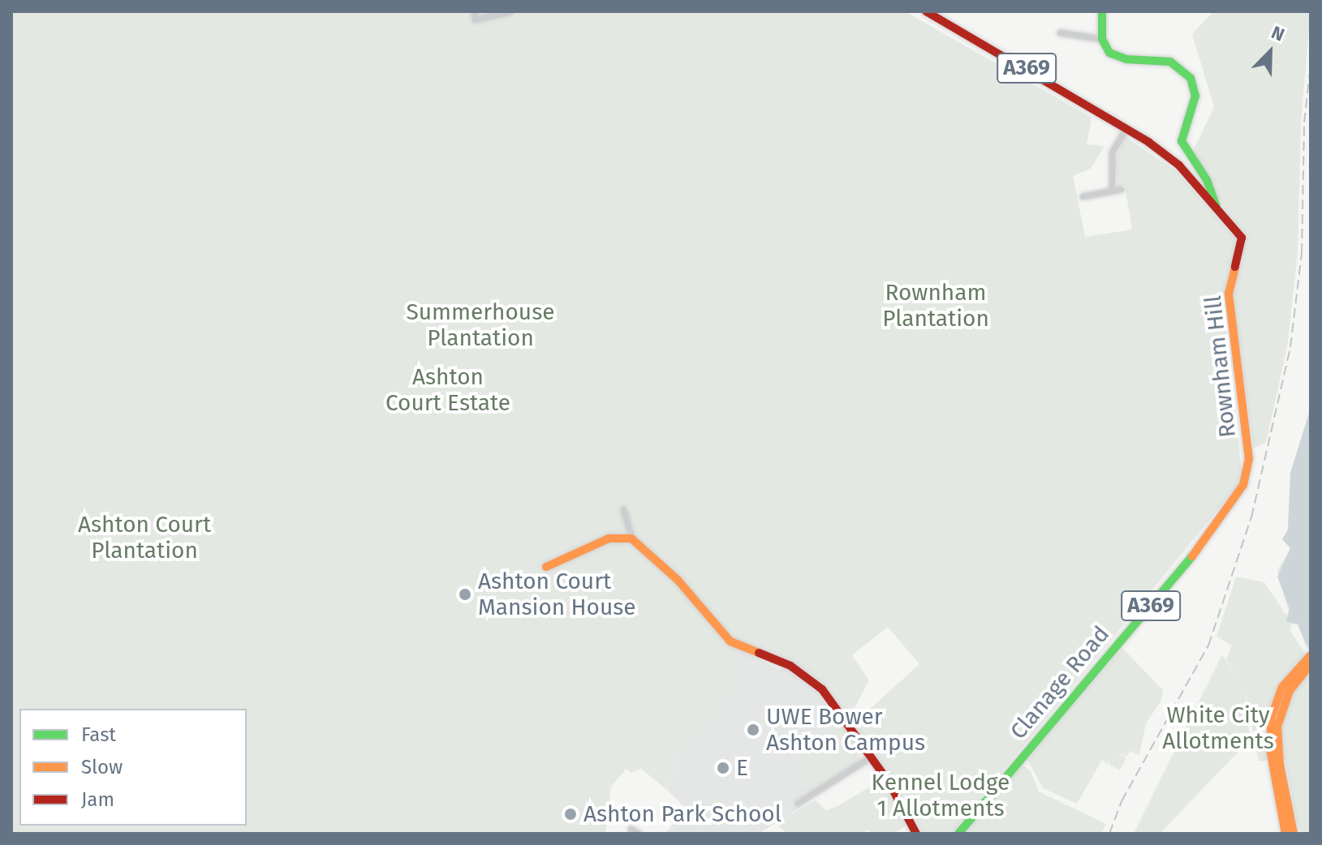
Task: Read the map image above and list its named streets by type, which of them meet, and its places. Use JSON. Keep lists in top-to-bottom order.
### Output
{
  "streets": {
    "main road": ["A369", "Rownham Hill", "Clanage Road"]
  },
  "crossings": [
    ["Rownham Hill", "Clanage Road"]
  ],
  "parks": [
    "Rownham Plantation",
    "Summerhouse Plantation",
    "Ashton Court Estate",
    "Ashton Court Plantation",
    "White City Allotments",
    "Kennel Lodge 1 Allotments"
  ],
  "places": [
    "Ashton Court Mansion House",
    "UWE Bower Ashton Campus",
    "E",
    "Ashton Park School"
  ],
  "legend": ["Fast", "Slow", "Jam"],
  "north": "top right"
}
